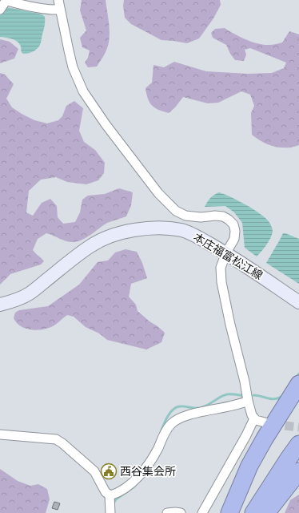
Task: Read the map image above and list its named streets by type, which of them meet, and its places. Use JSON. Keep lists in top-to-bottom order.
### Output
{
  "streets": {
    "main road": ["本庄福富松江線"]
  },
  "places": {
    "public building": ["西谷集会所"]
  }
}
